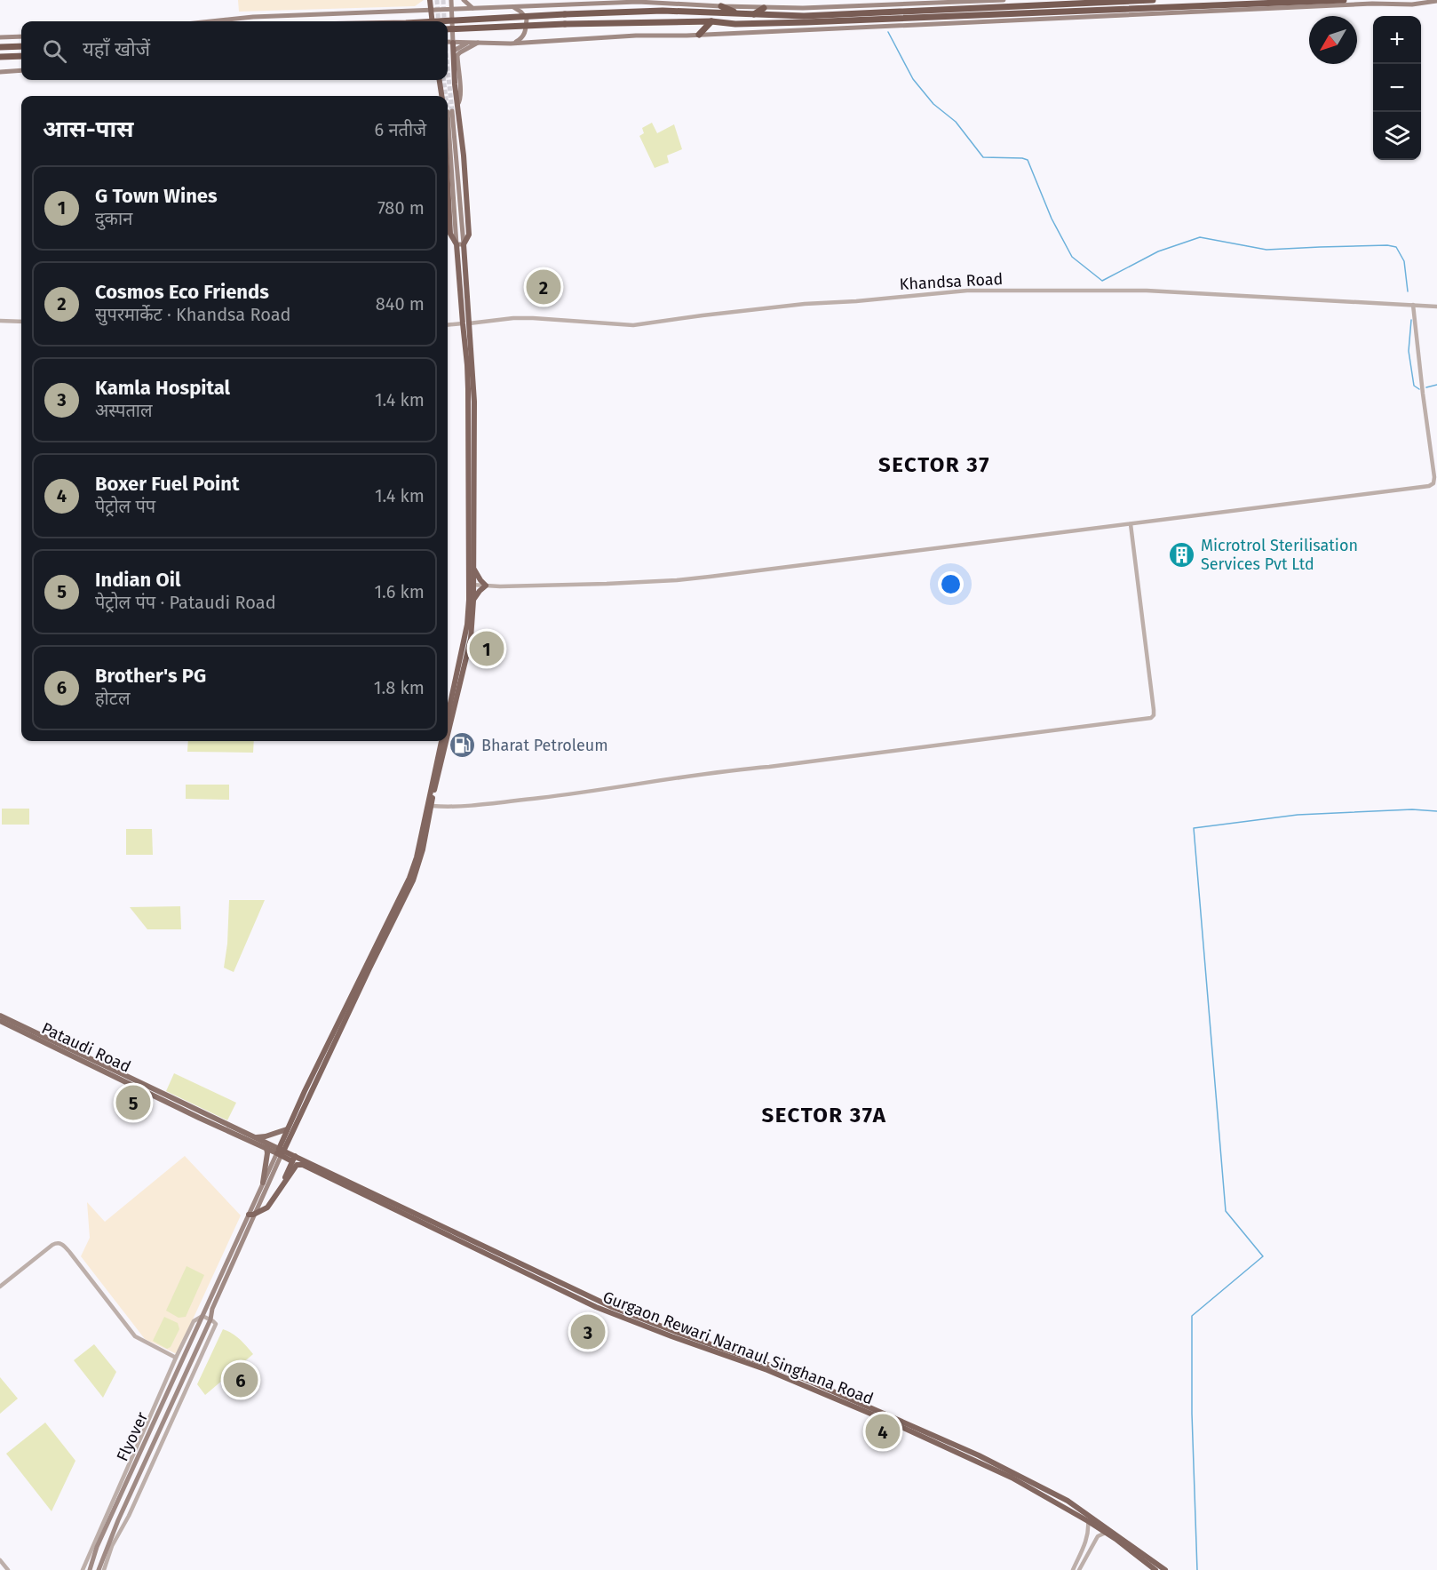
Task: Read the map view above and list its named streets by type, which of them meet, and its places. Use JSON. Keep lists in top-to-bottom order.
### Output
{
  "streets": {
    "highway": ["Gurgaon Rewari Narnaul Singhana Road"],
    "main road": ["Pataudi Road", "Flyover"],
    "street": ["Khandsa Road"]
  },
  "districts": ["SECTOR 37", "SECTOR 37A"],
  "places": {
    "building": ["Microtrol Sterilisation Services Pvt Ltd"],
    "fuel station": ["Bharat Petroleum"]
  },
  "north": "bottom left",
  "page": {
    "map_buttons": ["+", "−"],
    "search": "यहाँ खोजें",
    "heading": ["आस-पास", "6 नतीजे"],
    "list": [
      {
        "mark": "1",
        "name": "G Town Wines",
        "note": "दुकान",
        "value": "780 m"
      },
      {
        "mark": "2",
        "name": "Cosmos Eco Friends",
        "note": "सुपरमार्केट · Khandsa Road",
        "value": "840 m"
      },
      {
        "mark": "3",
        "name": "Kamla Hospital",
        "note": "अस्पताल",
        "value": "1.4 km"
      },
      {
        "mark": "4",
        "name": "Boxer Fuel Point",
        "note": "पेट्रोल पंप",
        "value": "1.4 km"
      },
      {
        "mark": "5",
        "name": "Indian Oil",
        "note": "पेट्रोल पंप · Pataudi Road",
        "value": "1.6 km"
      },
      {
        "mark": "6",
        "name": "Brother's PG",
        "note": "होटल",
        "value": "1.8 km"
      }
    ],
    "pins": [
      "2",
      "1",
      "5",
      "3",
      "6",
      "4"
    ]
  }
}
